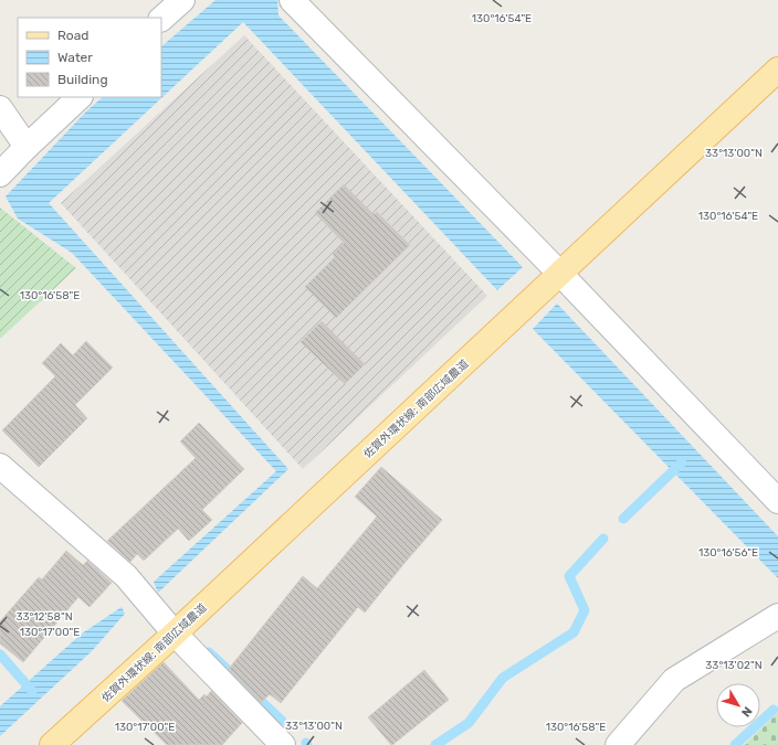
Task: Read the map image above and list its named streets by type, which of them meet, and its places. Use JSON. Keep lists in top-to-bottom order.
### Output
{
  "streets": {
    "main road": ["佐賀外環状線; 南部広域農道"]
  },
  "legend": ["Road", "Water", "Building"],
  "north": "bottom right",
  "coordinates": [
    "130°16'54\"E",
    "33°13'00\"N",
    "130°16'58\"E",
    "130°16'56\"E",
    "33°12'58\"N",
    "130°17'00\"E",
    "33°13'02\"N"
  ]
}
